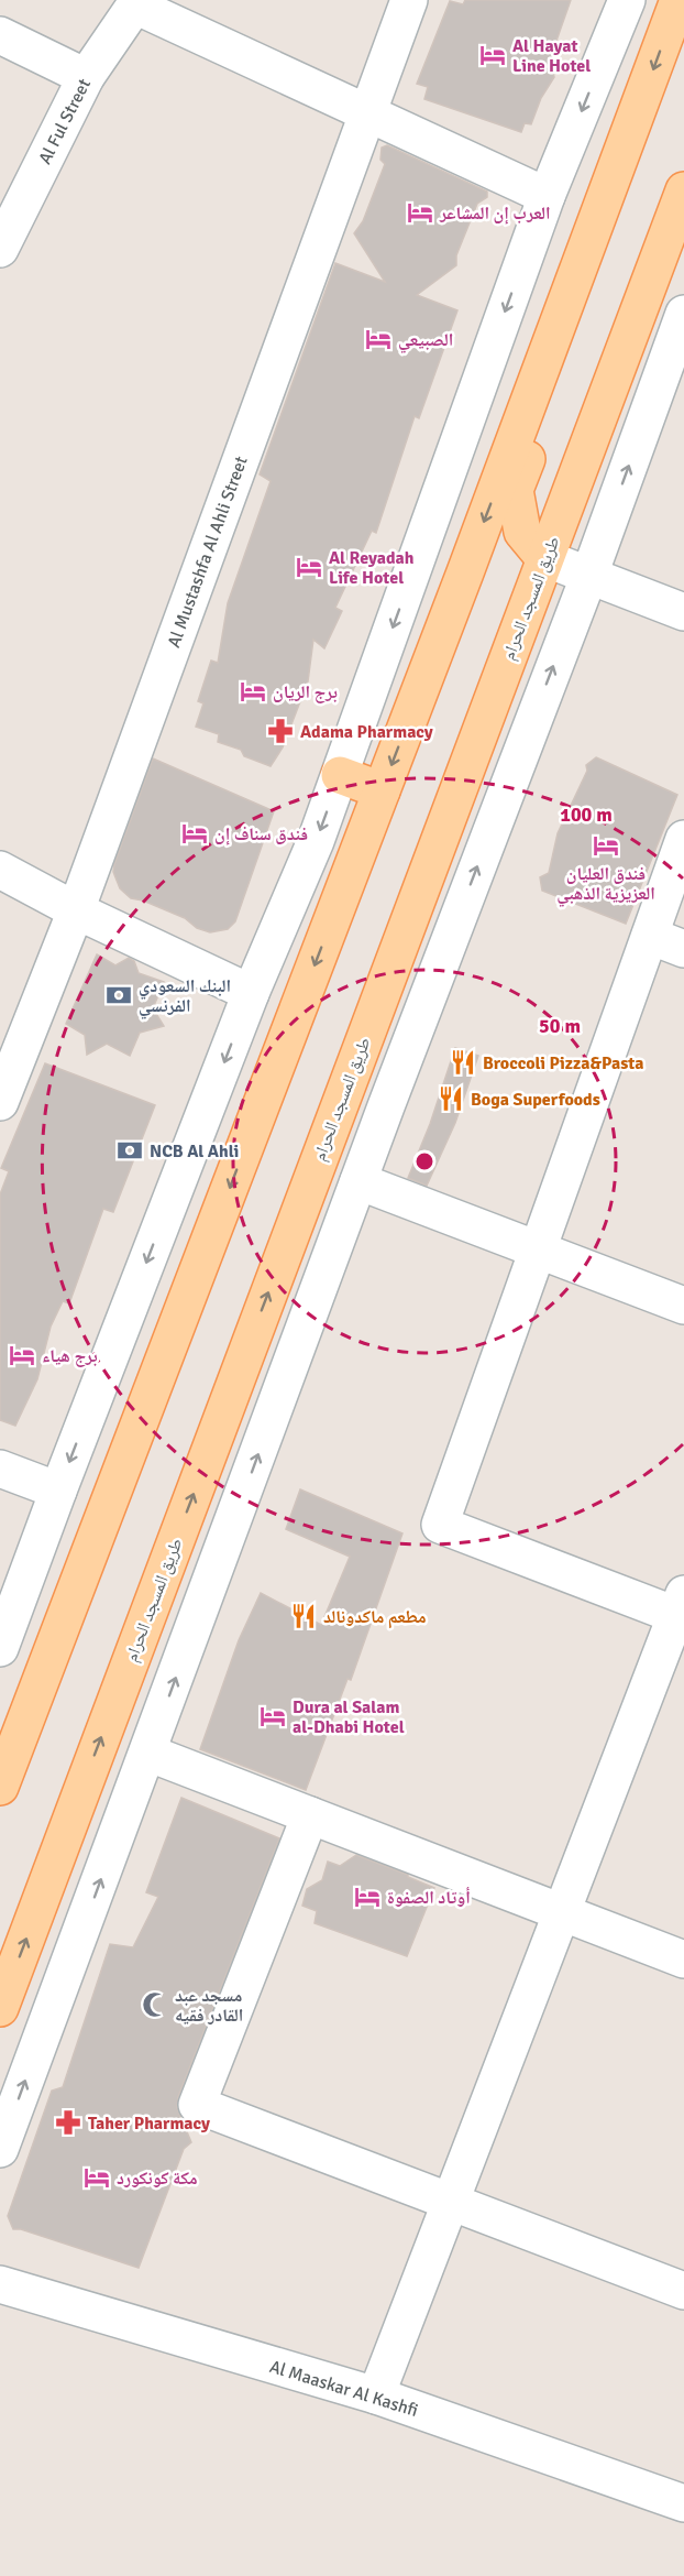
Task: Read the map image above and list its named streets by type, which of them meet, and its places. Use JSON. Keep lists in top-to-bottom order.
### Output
{
  "streets": {
    "main road": ["طريق المسجد الحرام"],
    "street": ["Al Ful Street", "Al Mustashfa Al Ahli Street", "Al Maaskar Al Kashfi"]
  },
  "places": {
    "hotel": [
      "Al Hayat Line Hotel",
      "العرب إن المشاعر",
      "الصبيعي",
      "Al Reyadah Life Hotel",
      "برج الريان",
      "فندق سناف إن",
      "فندق العليان العزيزية الذهبي",
      "برج هياء",
      "Dura al Salam al-Dhabi Hotel",
      "أوتاد الصفوة",
      "مكة كونكورد"
    ],
    "pharmacy": ["Adama Pharmacy", "Taher Pharmacy"],
    "bank": ["البنك السعودي الفرنسي", "NCB Al Ahli"],
    "restaurant": ["Broccoli Pizza&Pasta", "Boga Superfoods", "مطعم ماكدونالد"],
    "mosque": ["مسجد عبد القادر فقيه"]
  },
  "rings": ["100 m", "50 m"]
}
